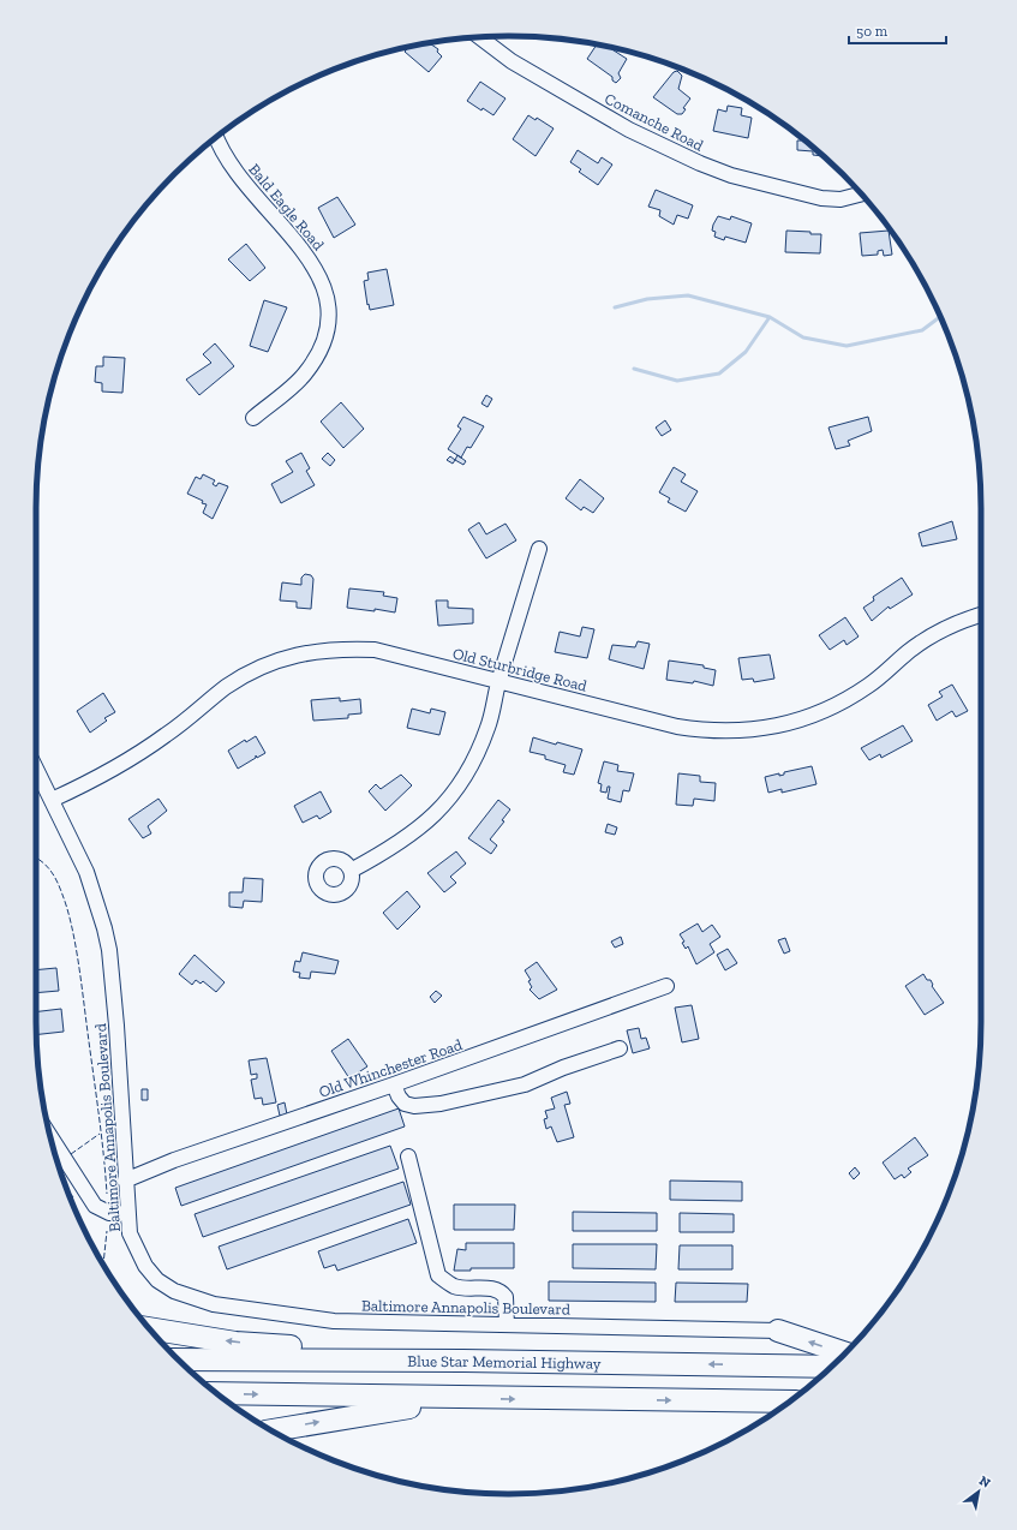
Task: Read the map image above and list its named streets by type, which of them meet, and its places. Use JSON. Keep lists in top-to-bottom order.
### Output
{
  "streets": {
    "highway": ["Blue Star Memorial Highway"],
    "street": [
      "Comanche Road",
      "Bald Eagle Road",
      "Old Sturbridge Road",
      "Old Whinchester Road",
      "Baltimore Annapolis Boulevard"
    ]
  },
  "crossings": [
    ["Old Sturbridge Road", "Baltimore Annapolis Boulevard"],
    ["Old Whinchester Road", "Baltimore Annapolis Boulevard"]
  ],
  "scale_bar": "50 m",
  "north": "top right"
}
